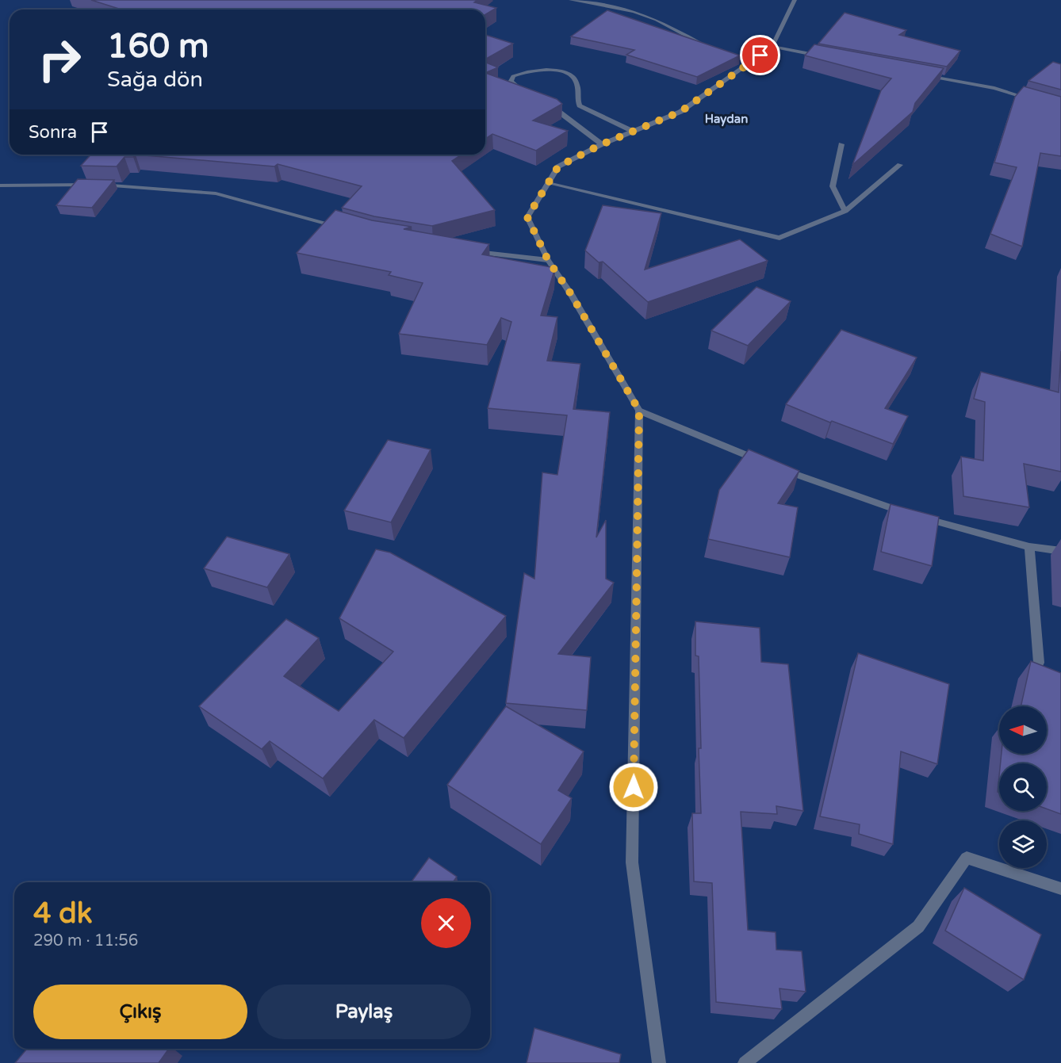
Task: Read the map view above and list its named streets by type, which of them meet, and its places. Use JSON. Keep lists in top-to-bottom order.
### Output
{
  "districts": ["Haydan"],
  "north": "left",
  "page": {
    "turn": ["160 m", "Sağa dön"],
    "then": "Sonra",
    "heading": ["4 dk", "290 m · 11:56"],
    "buttons": ["Çıkış", "Paylaş"]
  }
}
